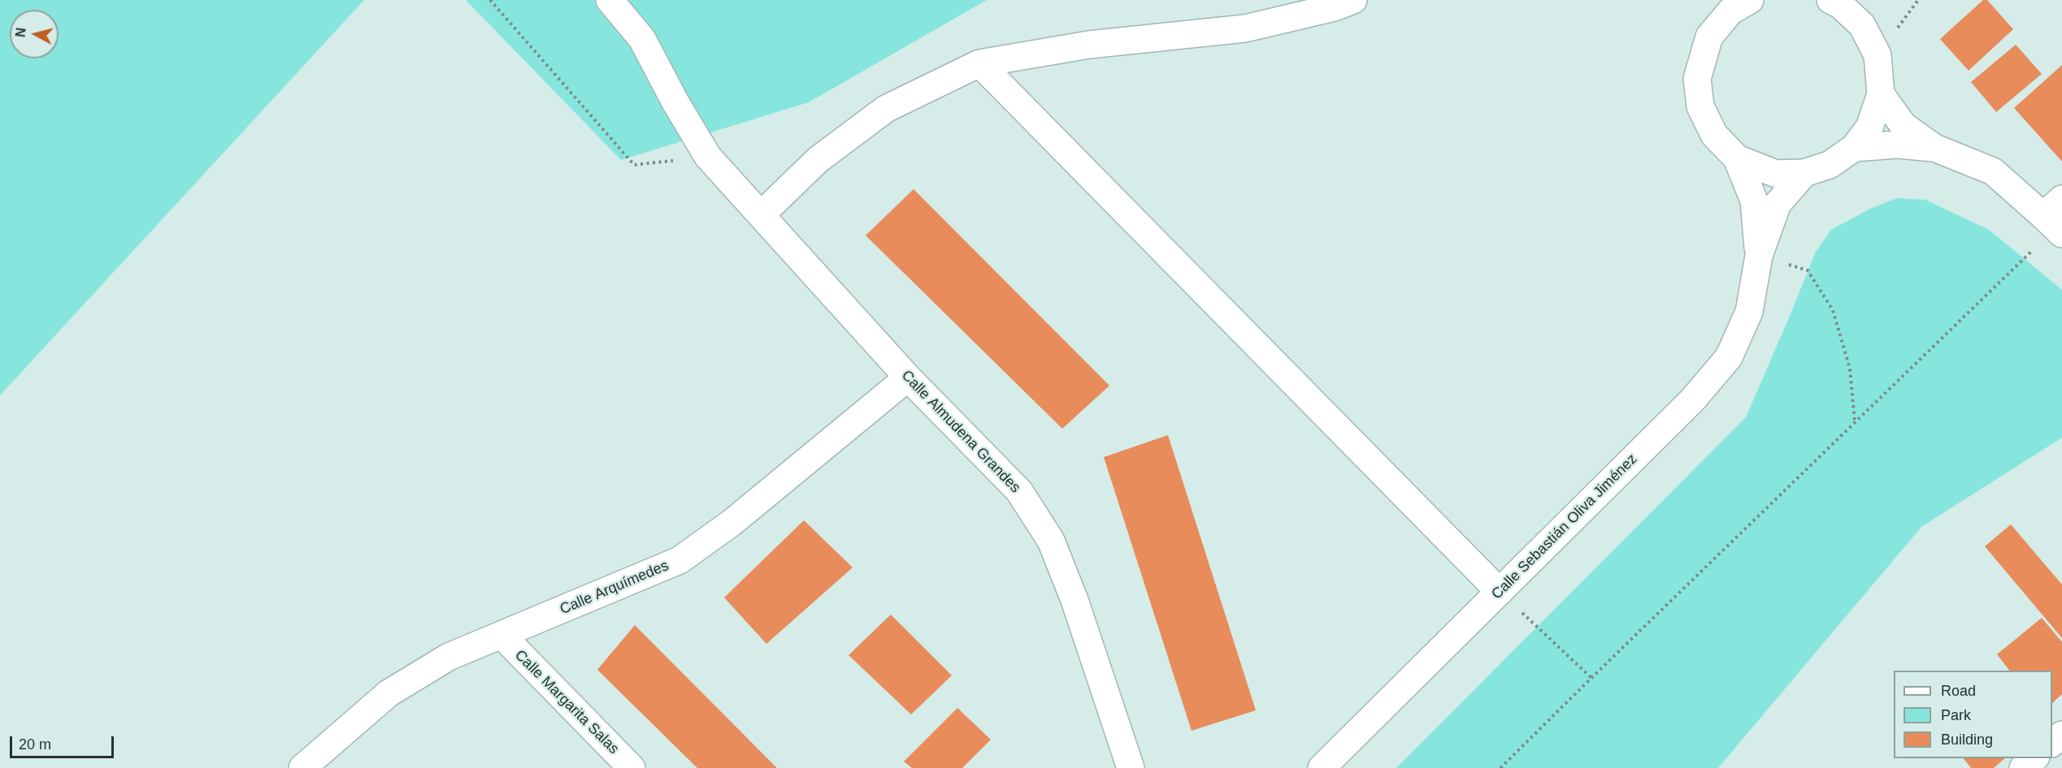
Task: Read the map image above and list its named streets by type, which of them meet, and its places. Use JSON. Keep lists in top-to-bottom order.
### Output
{
  "streets": {
    "street": [
      "Calle Almudena Grandes",
      "Calle Sebastián Oliva Jiménez",
      "Calle Arquímedes",
      "Calle Margarita Salas"
    ]
  },
  "crossings": [
    ["Calle Almudena Grandes", "Calle Arquímedes"],
    ["Calle Arquímedes", "Calle Margarita Salas"]
  ],
  "legend": ["Road", "Park", "Building"],
  "scale_bar": "20 m",
  "north": "left"
}
